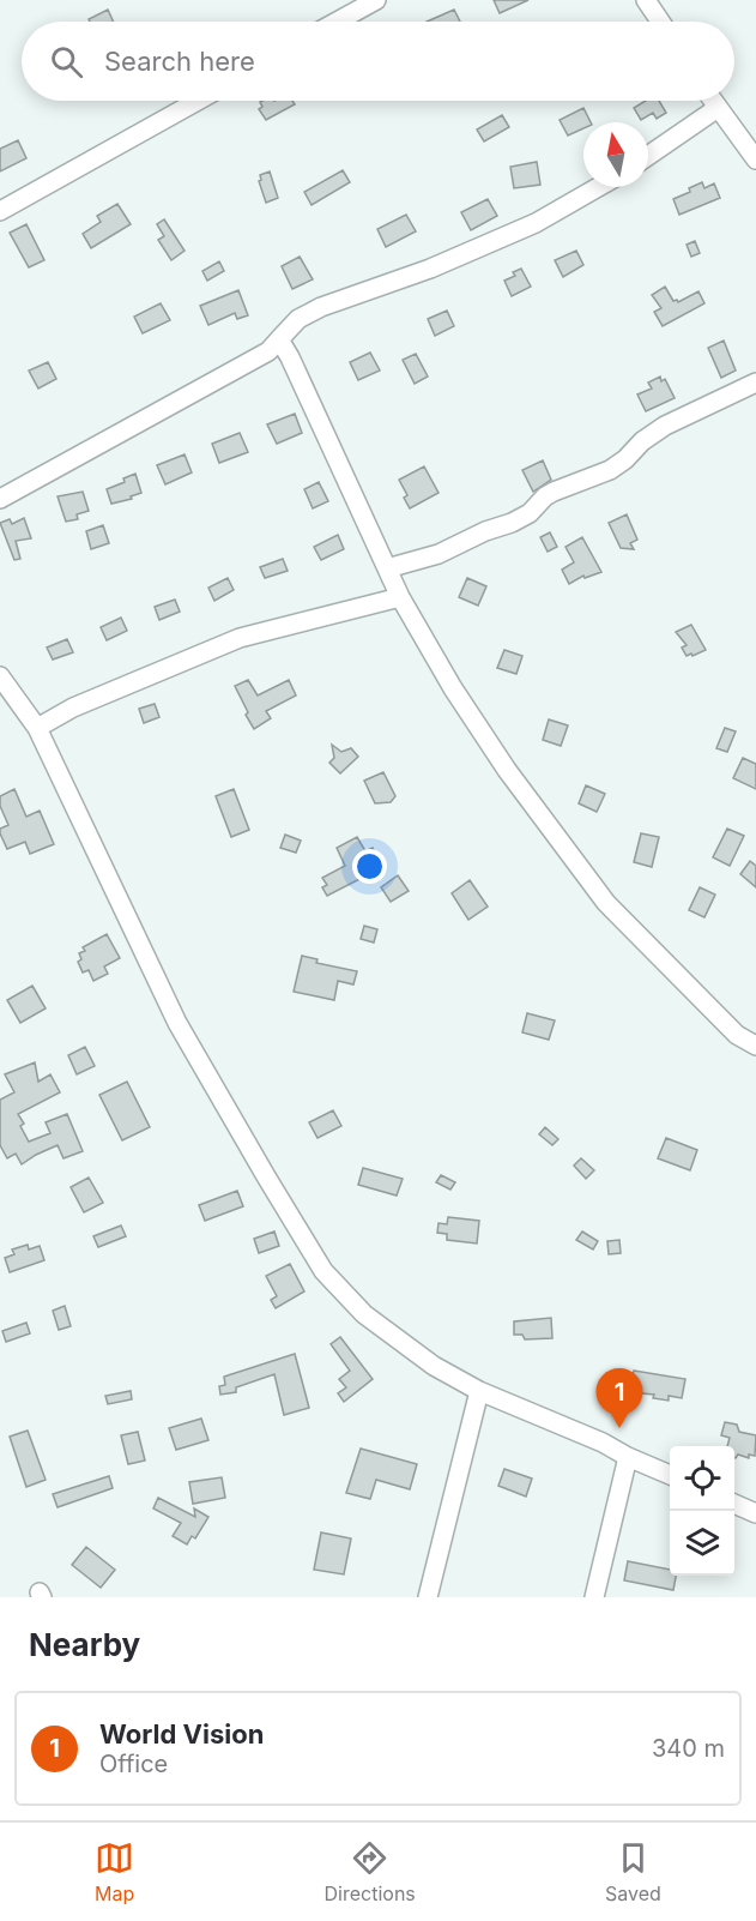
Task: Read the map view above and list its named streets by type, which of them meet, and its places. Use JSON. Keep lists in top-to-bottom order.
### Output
{
  "north": "top",
  "page": {
    "search": "Search here",
    "pins": "1",
    "heading": "Nearby",
    "list": [
      {
        "mark": "1",
        "name": "World Vision",
        "note": "Office",
        "value": "340 m"
      }
    ],
    "nav": ["Map", "Directions", "Saved"]
  }
}
